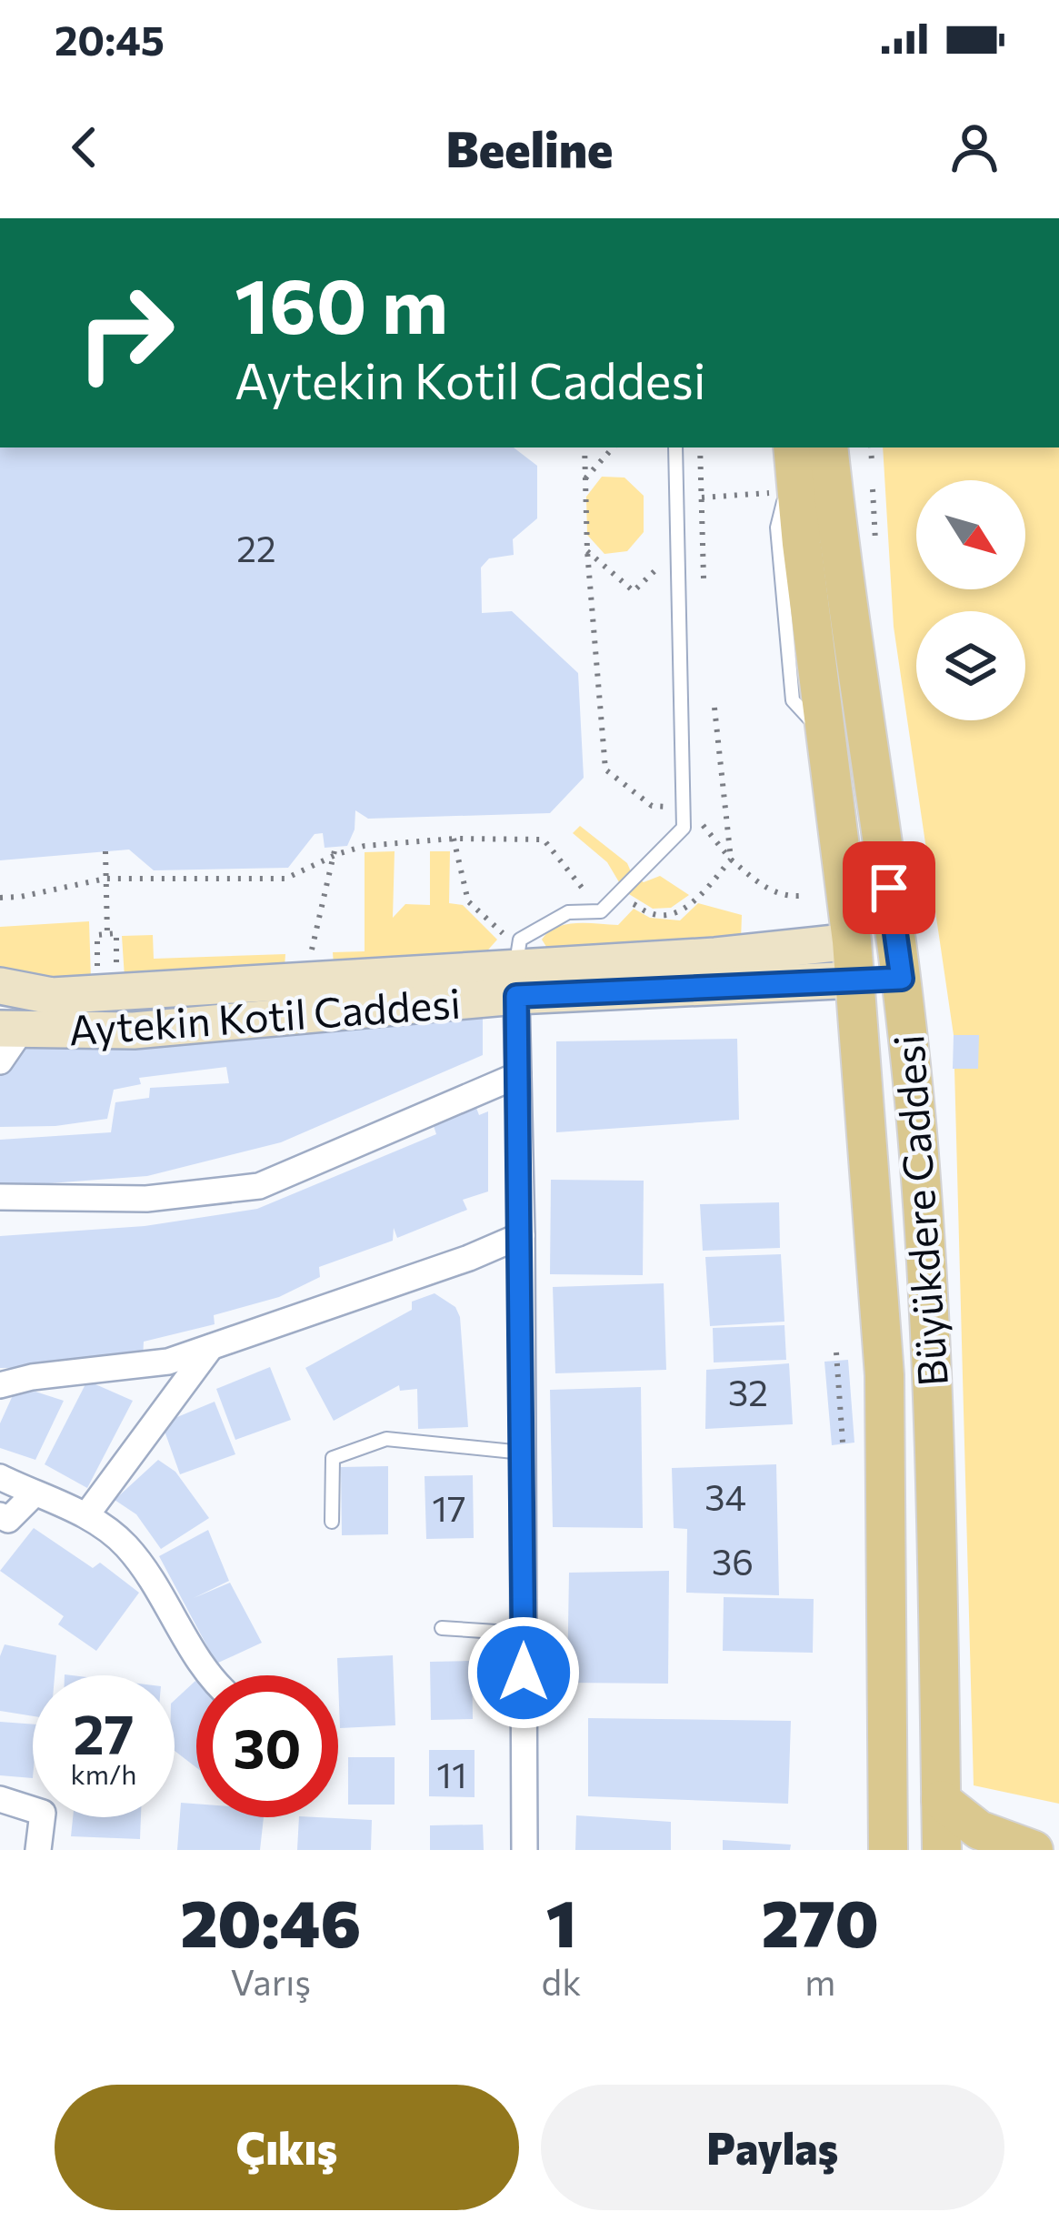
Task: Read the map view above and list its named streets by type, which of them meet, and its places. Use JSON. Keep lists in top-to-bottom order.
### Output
{
  "streets": {
    "main road": ["Aytekin Kotil Caddesi", "Büyükdere Caddesi"]
  },
  "crossings": [
    ["Aytekin Kotil Caddesi", "Büyükdere Caddesi"]
  ],
  "house_numbers": [
    "22",
    "32",
    "34",
    "17",
    "36",
    "11"
  ],
  "north": "bottom right",
  "page": {
    "status": "20:45",
    "header": "Beeline",
    "turn": ["160 m", "Aytekin Kotil Caddesi"],
    "speed": "27 km/h",
    "limit": "30",
    "eta": [
      "20:46",
      "Varış",
      "1",
      "dk",
      "270",
      "m"
    ],
    "buttons": ["Çıkış", "Paylaş"]
  }
}
